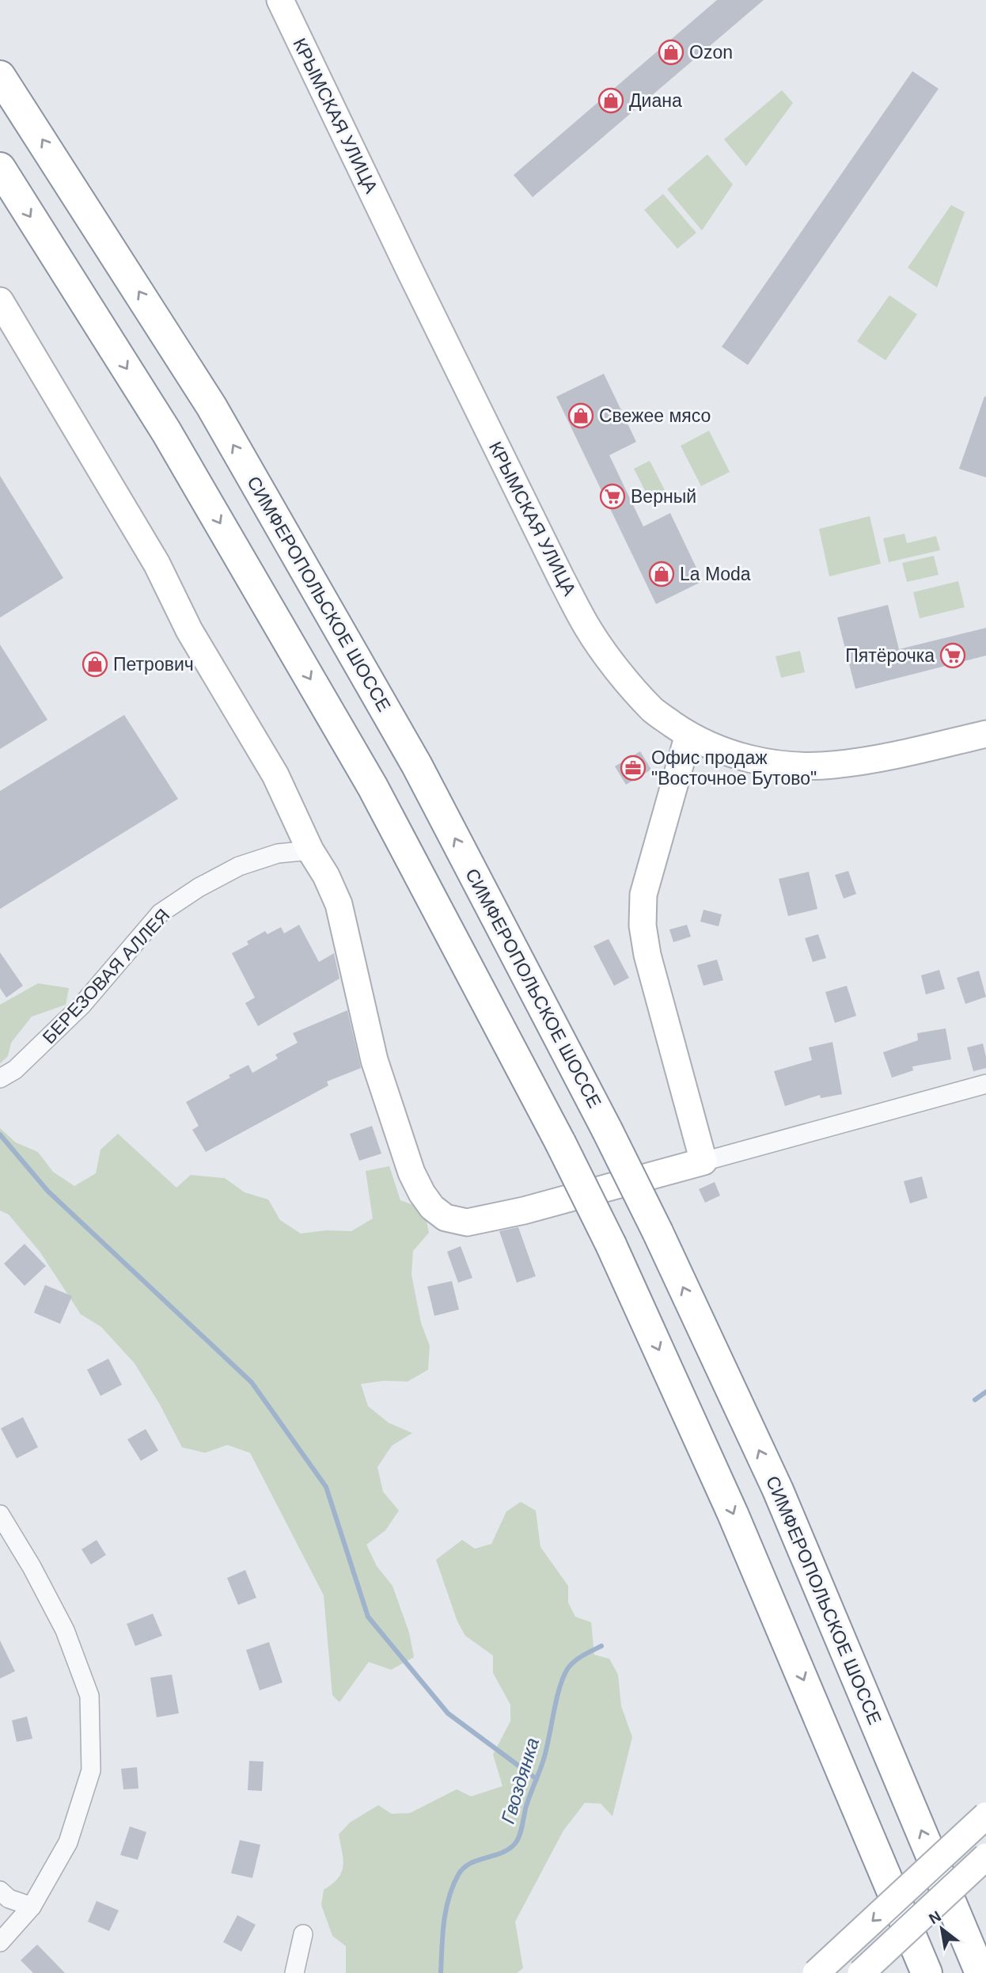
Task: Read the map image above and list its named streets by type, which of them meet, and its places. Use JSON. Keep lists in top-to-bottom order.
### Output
{
  "streets": {
    "highway": ["СИМФЕРОПОЛЬСКОЕ ШОССЕ"],
    "street": ["КРЫМСКАЯ УЛИЦА", "БЕРЕЗОВАЯ АЛЛЕЯ"]
  },
  "water": ["Гвоздянка"],
  "places": {
    "shop": [
      "Ozon",
      "Диана",
      "Свежее мясо",
      "La Moda",
      "Петрович"
    ],
    "supermarket": ["Верный", "Пятёрочка"],
    "office": ["Офис продаж \"Восточное Бутово\""]
  },
  "north": "top left"
}
